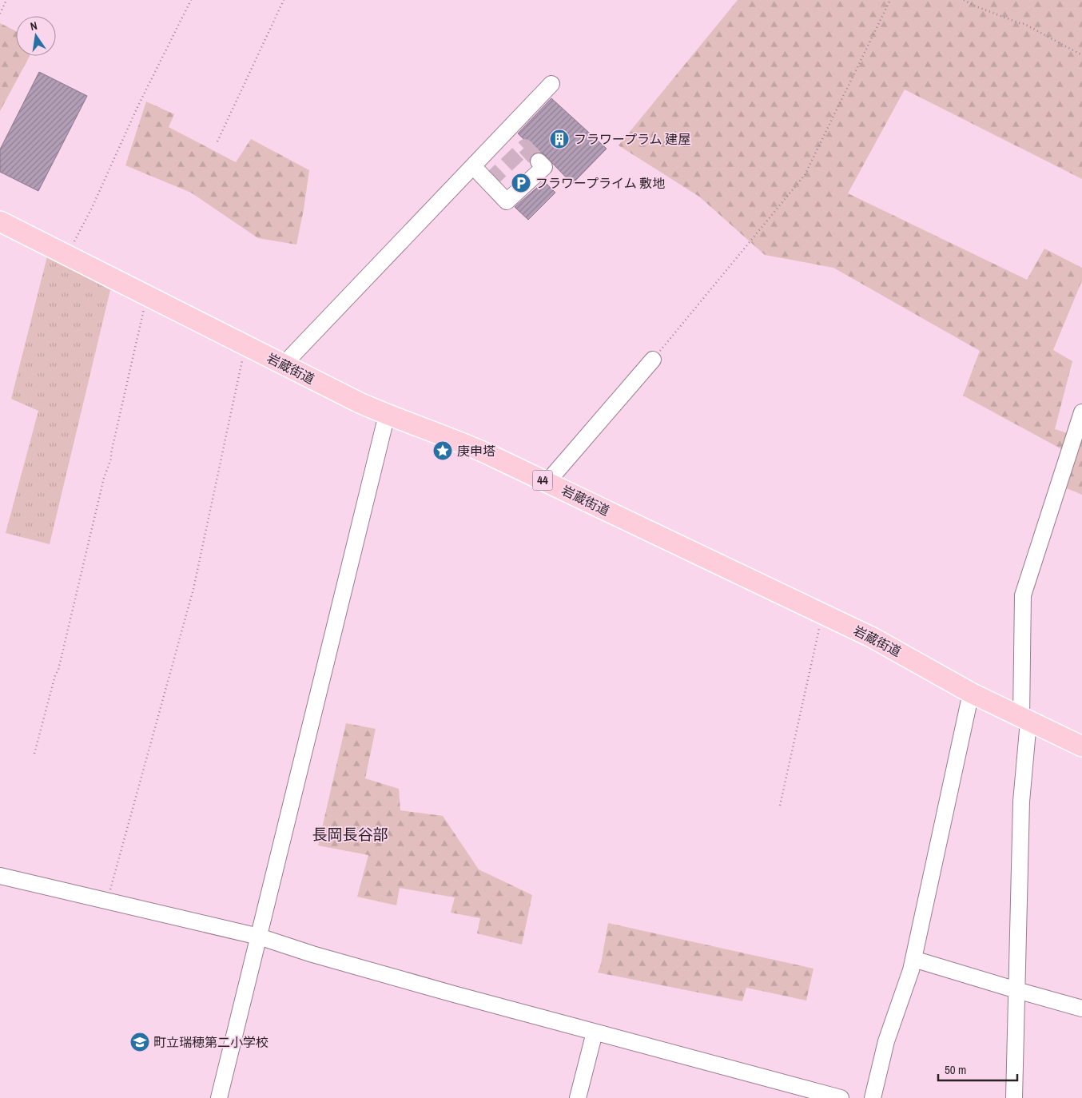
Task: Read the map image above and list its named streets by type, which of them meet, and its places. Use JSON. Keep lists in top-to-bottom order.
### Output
{
  "streets": {
    "main road": ["岩蔵街道", "44"]
  },
  "districts": ["長岡長谷部"],
  "places": {
    "building": ["フラワープラム 建屋"],
    "parking": ["フラワープライム 敷地"],
    "place": ["庚申塔"],
    "school or university": ["町立瑞穂第二小学校"]
  },
  "scale_bar": "50 m",
  "north": "top"
}
